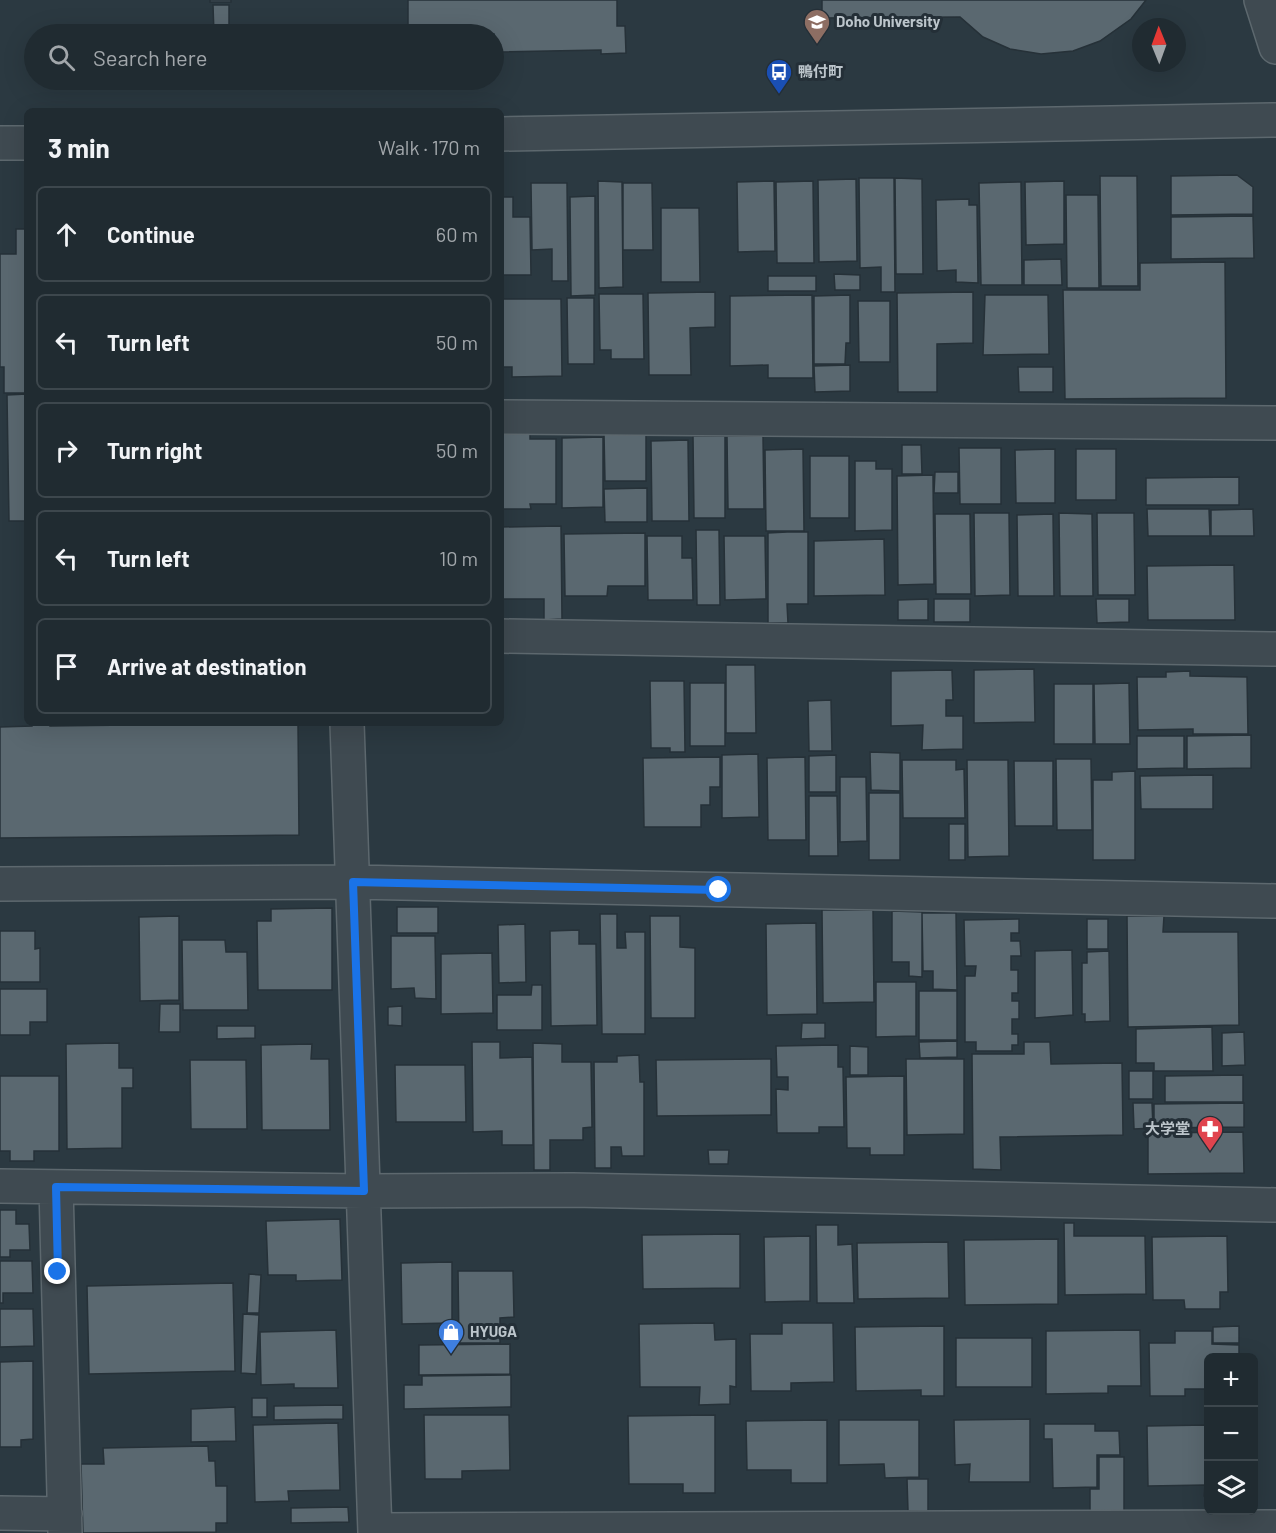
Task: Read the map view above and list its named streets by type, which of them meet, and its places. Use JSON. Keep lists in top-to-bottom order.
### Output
{
  "places": {
    "school or university": ["Doho University"],
    "bus stop": ["鴨付町"],
    "pharmacy": ["大学堂"],
    "shop": ["HYUGA"]
  },
  "north": "top",
  "page": {
    "search": "Search here",
    "heading": ["3 min", "Walk · 170 m"],
    "list": [
      ["Continue", "60 m"],
      ["Turn left", "50 m"],
      ["Turn right", "50 m"],
      ["Turn left", "10 m"],
      "Arrive at destination"
    ],
    "map_buttons": ["+", "−"]
  }
}
